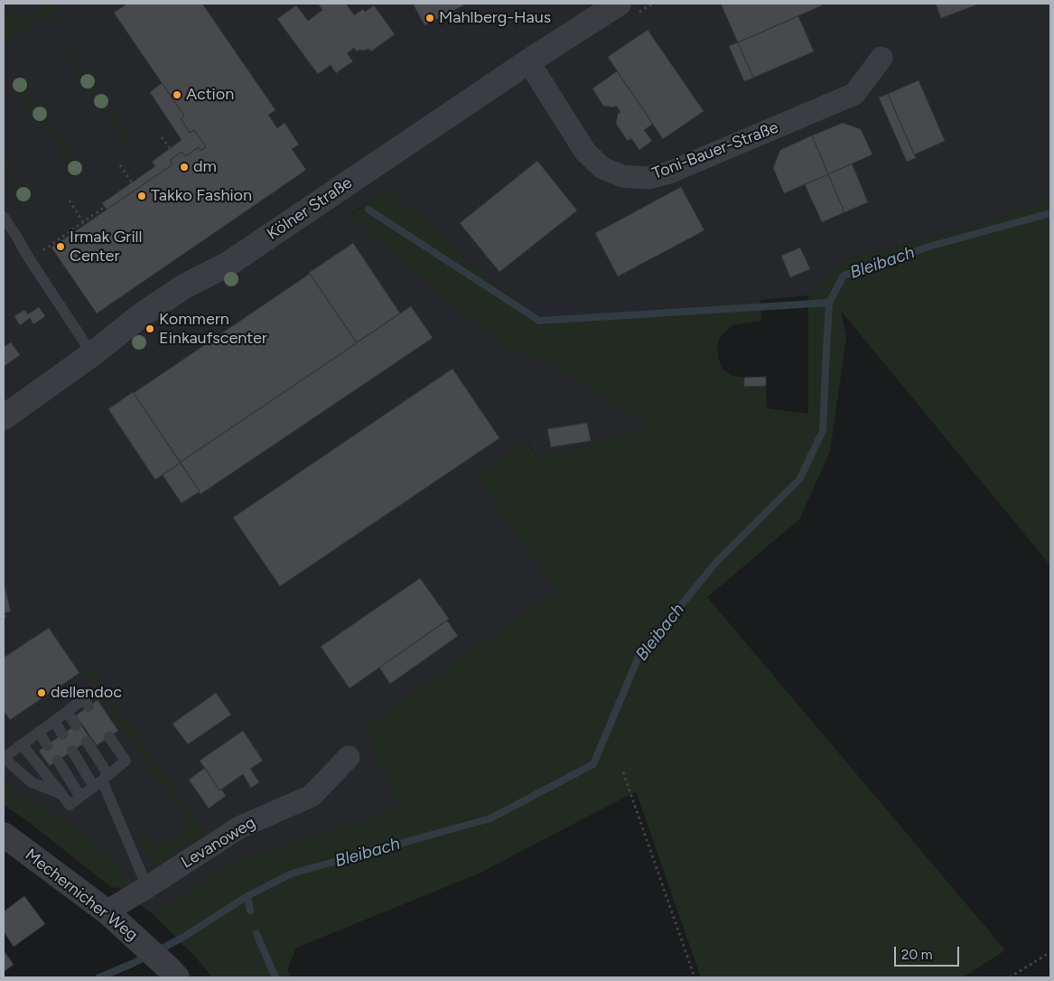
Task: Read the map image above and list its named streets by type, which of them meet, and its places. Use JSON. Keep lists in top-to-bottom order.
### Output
{
  "streets": {
    "street": [
      "Toni-Bauer-Straße",
      "Kölner Straße",
      "Levanoweg",
      "Mechernicher Weg"
    ]
  },
  "crossings": [
    ["Toni-Bauer-Straße", "Kölner Straße"],
    ["Levanoweg", "Mechernicher Weg"]
  ],
  "water": ["Bleibach"],
  "places": [
    "Mahlberg-Haus",
    "Action",
    "dm",
    "Takko Fashion",
    "Irmak Grill Center",
    "Kommern Einkaufscenter",
    "dellendoc"
  ],
  "scale_bar": "20 m"
}
